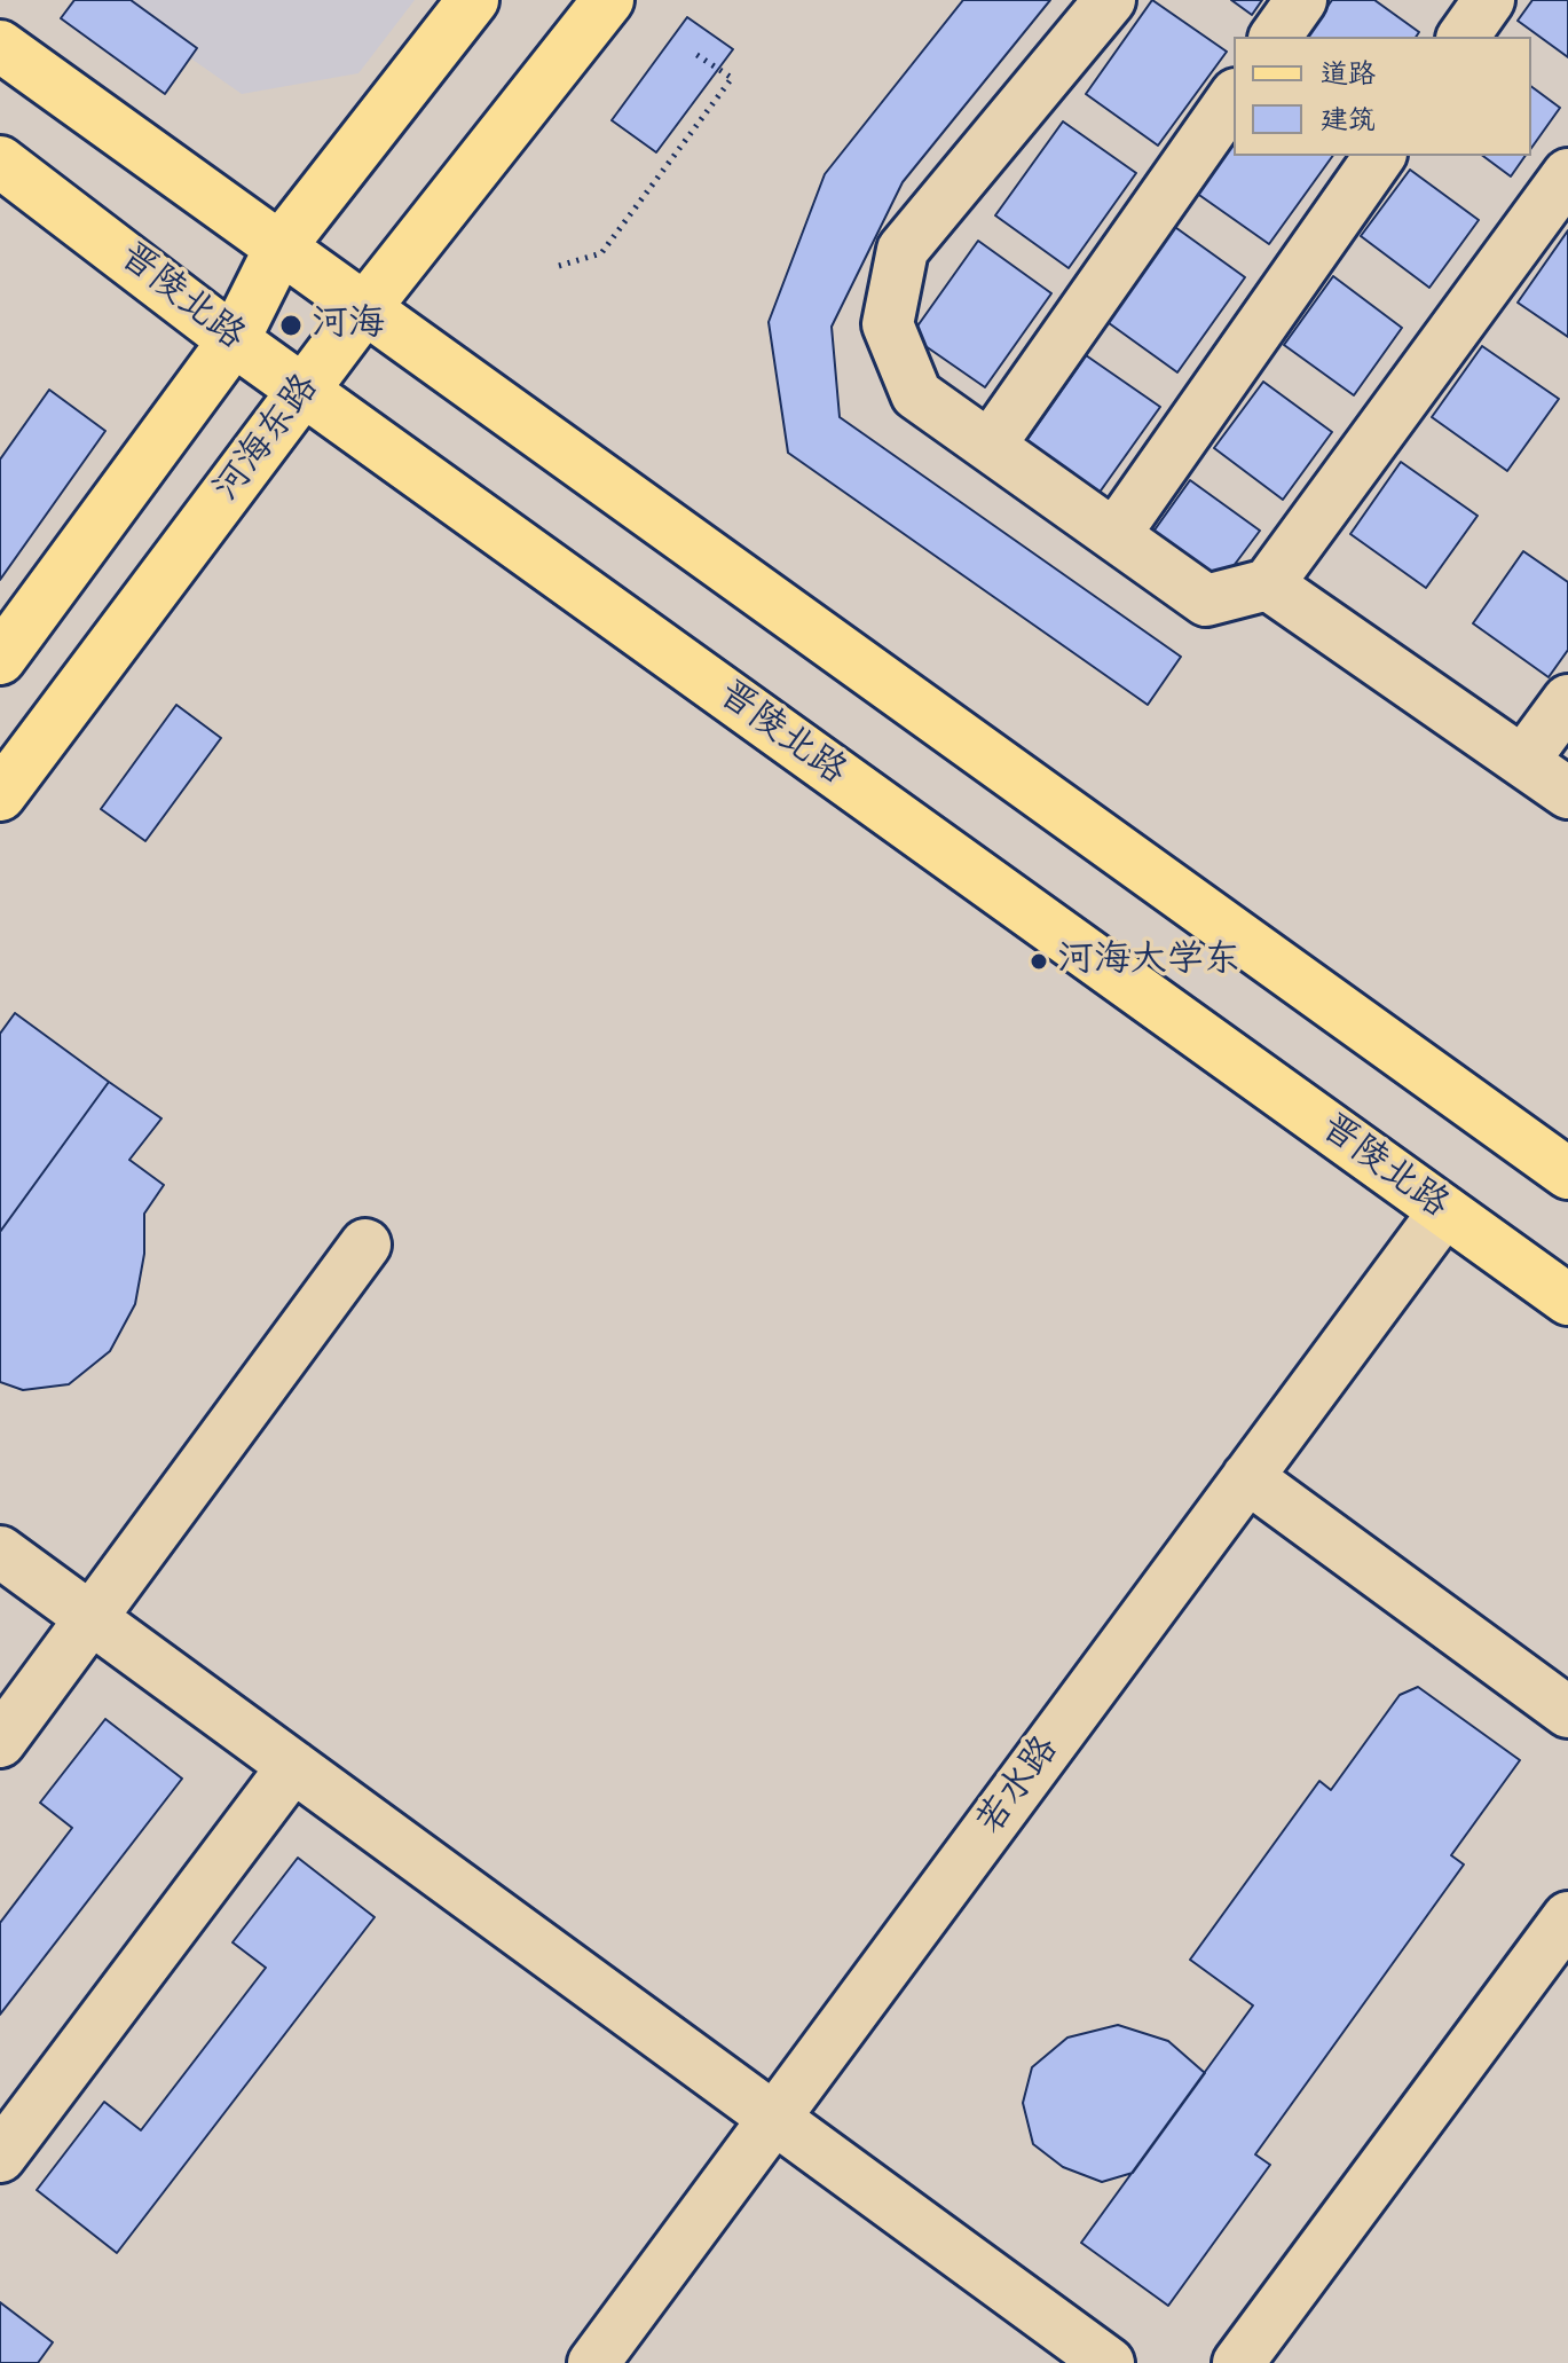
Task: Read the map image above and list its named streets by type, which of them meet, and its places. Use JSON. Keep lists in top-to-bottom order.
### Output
{
  "streets": {
    "main road": ["晋陵北路", "河海东路"],
    "lane": ["若水路"]
  },
  "crossings": [
    ["晋陵北路", "河海东路"],
    ["晋陵北路", "若水路"]
  ],
  "places": ["河海", "河海大学东"],
  "legend": ["道路", "建筑"]
}
